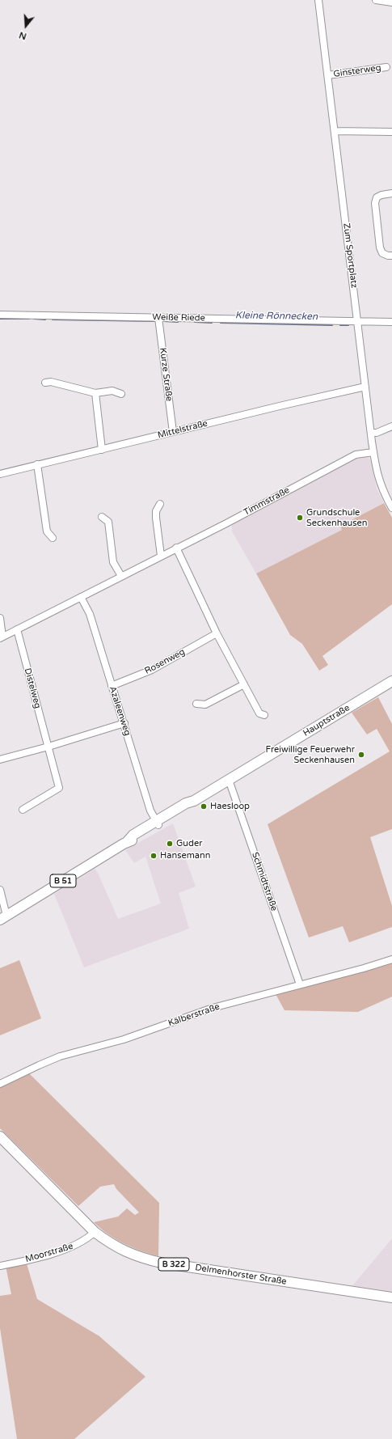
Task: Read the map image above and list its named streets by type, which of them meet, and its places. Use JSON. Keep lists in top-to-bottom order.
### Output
{
  "streets": {
    "main road": [
      "Hauptstraße",
      "B 51",
      "B 322",
      "Delmenhorster Straße"
    ],
    "street": [
      "Ginsterweg",
      "Zum Sportplatz",
      "Weiße Riede",
      "Kurze Straße",
      "Mittelstraße",
      "Timmstraße",
      "Rosenweg",
      "Distelweg",
      "Azaleenweg",
      "Schmidtstraße",
      "Kälberstraße",
      "Moorstraße"
    ]
  },
  "crossings": [
    ["Ginsterweg", "Zum Sportplatz"],
    ["Zum Sportplatz", "Weiße Riede"],
    ["Zum Sportplatz", "Mittelstraße"],
    ["Zum Sportplatz", "Timmstraße"],
    ["Weiße Riede", "Kurze Straße"],
    ["Kurze Straße", "Mittelstraße"],
    ["Timmstraße", "Distelweg"],
    ["Timmstraße", "Azaleenweg"],
    ["Rosenweg", "Azaleenweg"],
    ["Azaleenweg", "Hauptstraße"],
    ["Hauptstraße", "Schmidtstraße"],
    ["Schmidtstraße", "Kälberstraße"],
    ["Moorstraße", "Delmenhorster Straße"]
  ],
  "water": ["Kleine Rönnecken"],
  "places": [
    "Grundschule Seckenhausen",
    "Freiwillige Feuerwehr Seckenhausen",
    "Haesloop",
    "Guder",
    "Hansemann"
  ],
  "north": "bottom"
}
